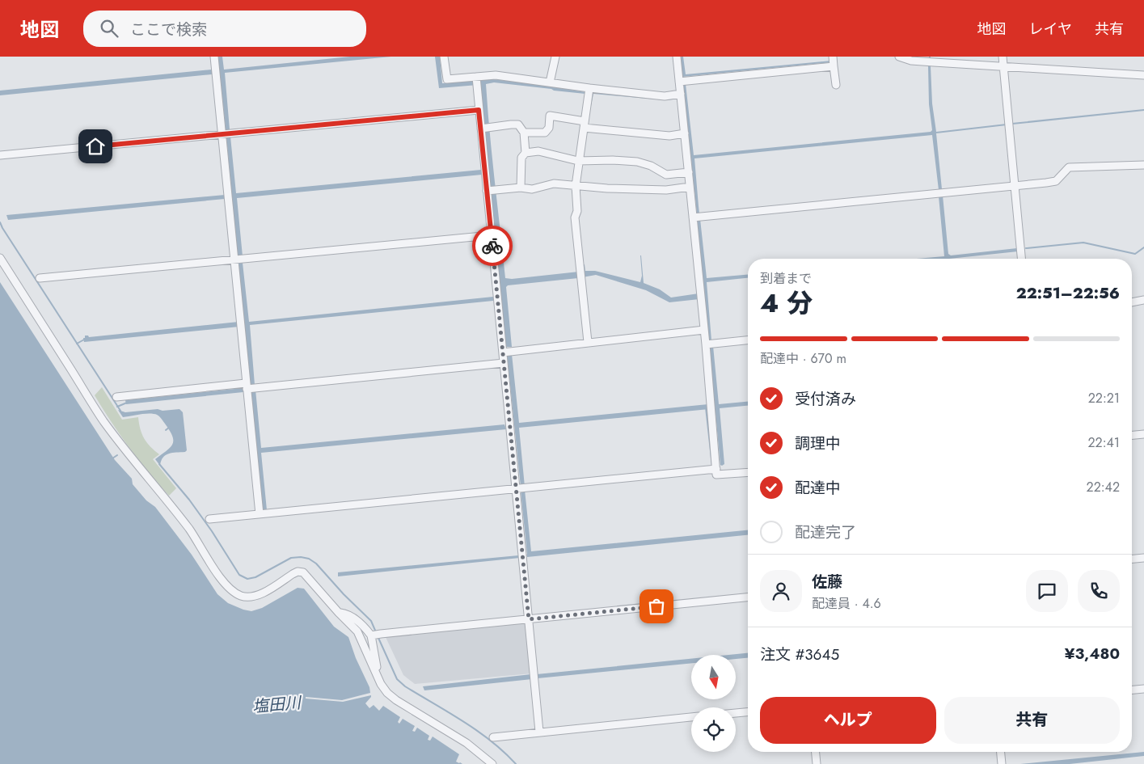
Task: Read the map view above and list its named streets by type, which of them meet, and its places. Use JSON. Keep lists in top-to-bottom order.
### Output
{
  "water": ["塩田川"],
  "north": "bottom",
  "page": {
    "header": "地図",
    "search": "ここで検索",
    "nav": ["地図", "レイヤ", "共有"],
    "heading": ["4 分", "到着まで", "22:51–22:56"],
    "panel": [
      "佐藤",
      "配達員 · 4.6",
      "注文 #3645",
      "¥3,480"
    ],
    "bar": "配達中 · 670 m",
    "list": [
      ["受付済み", "22:21"],
      ["調理中", "22:41"],
      ["配達中", "22:42"],
      "配達完了"
    ],
    "buttons": ["ヘルプ", "共有"]
  }
}
